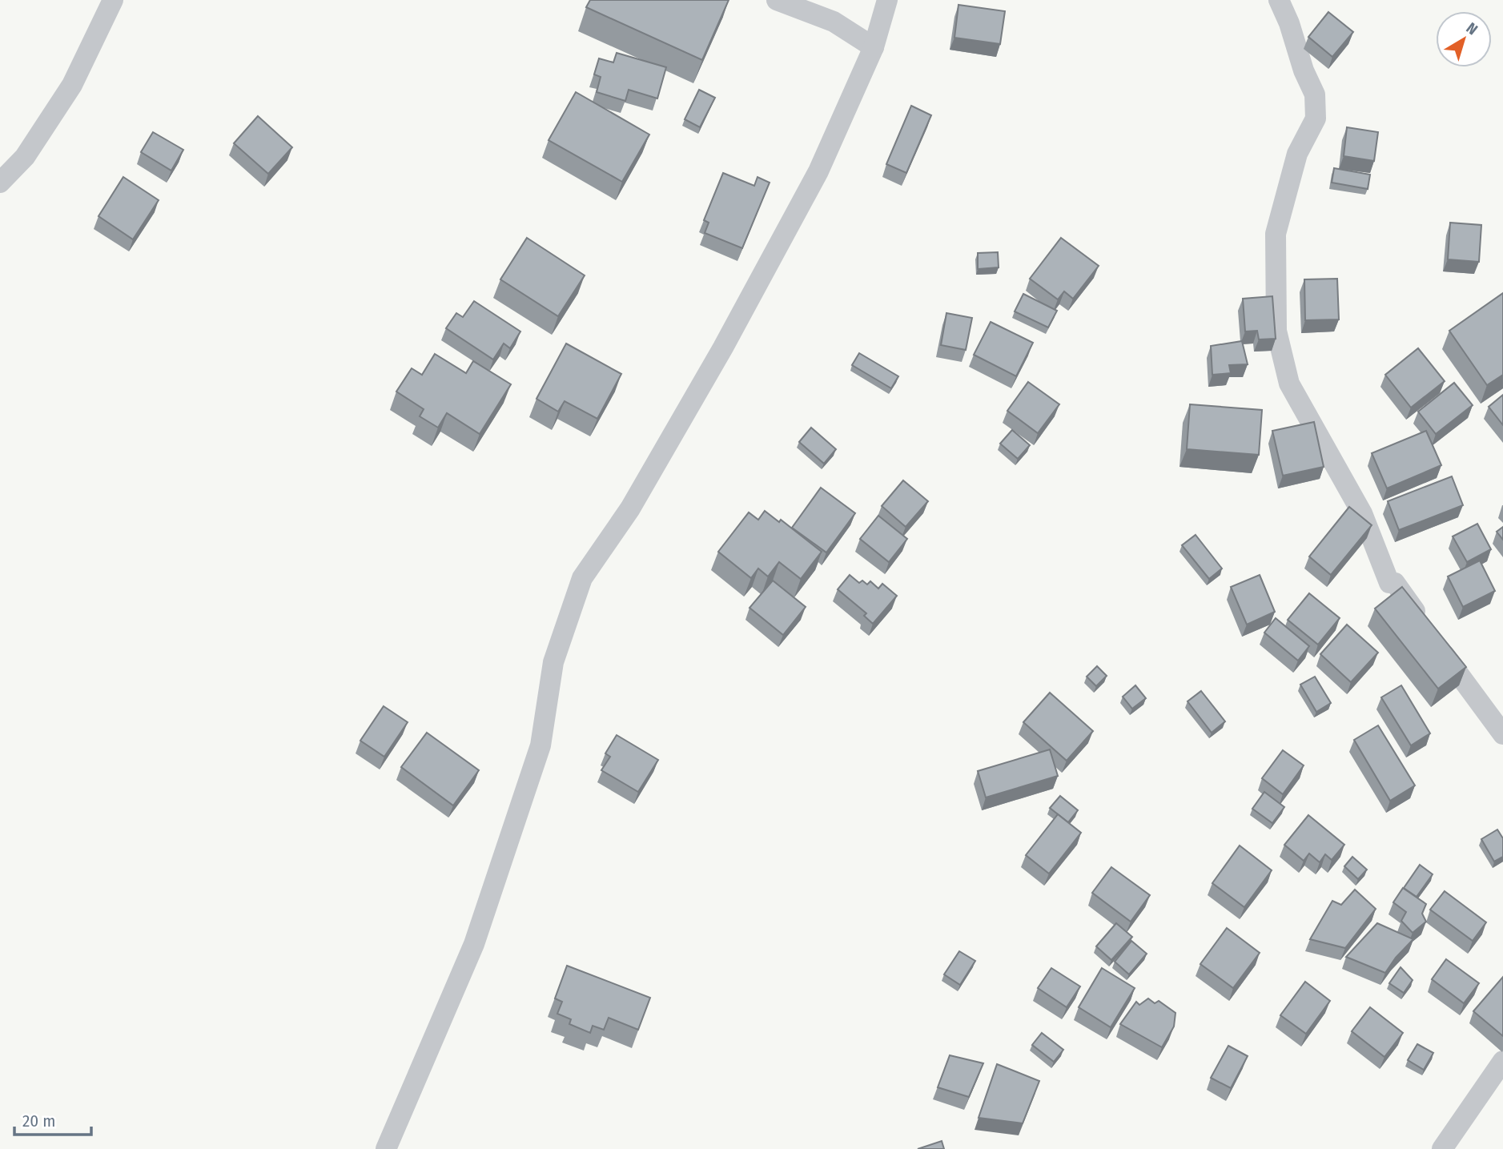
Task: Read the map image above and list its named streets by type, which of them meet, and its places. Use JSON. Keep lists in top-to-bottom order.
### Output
{
  "scale_bar": "20 m",
  "north": "top right"
}
